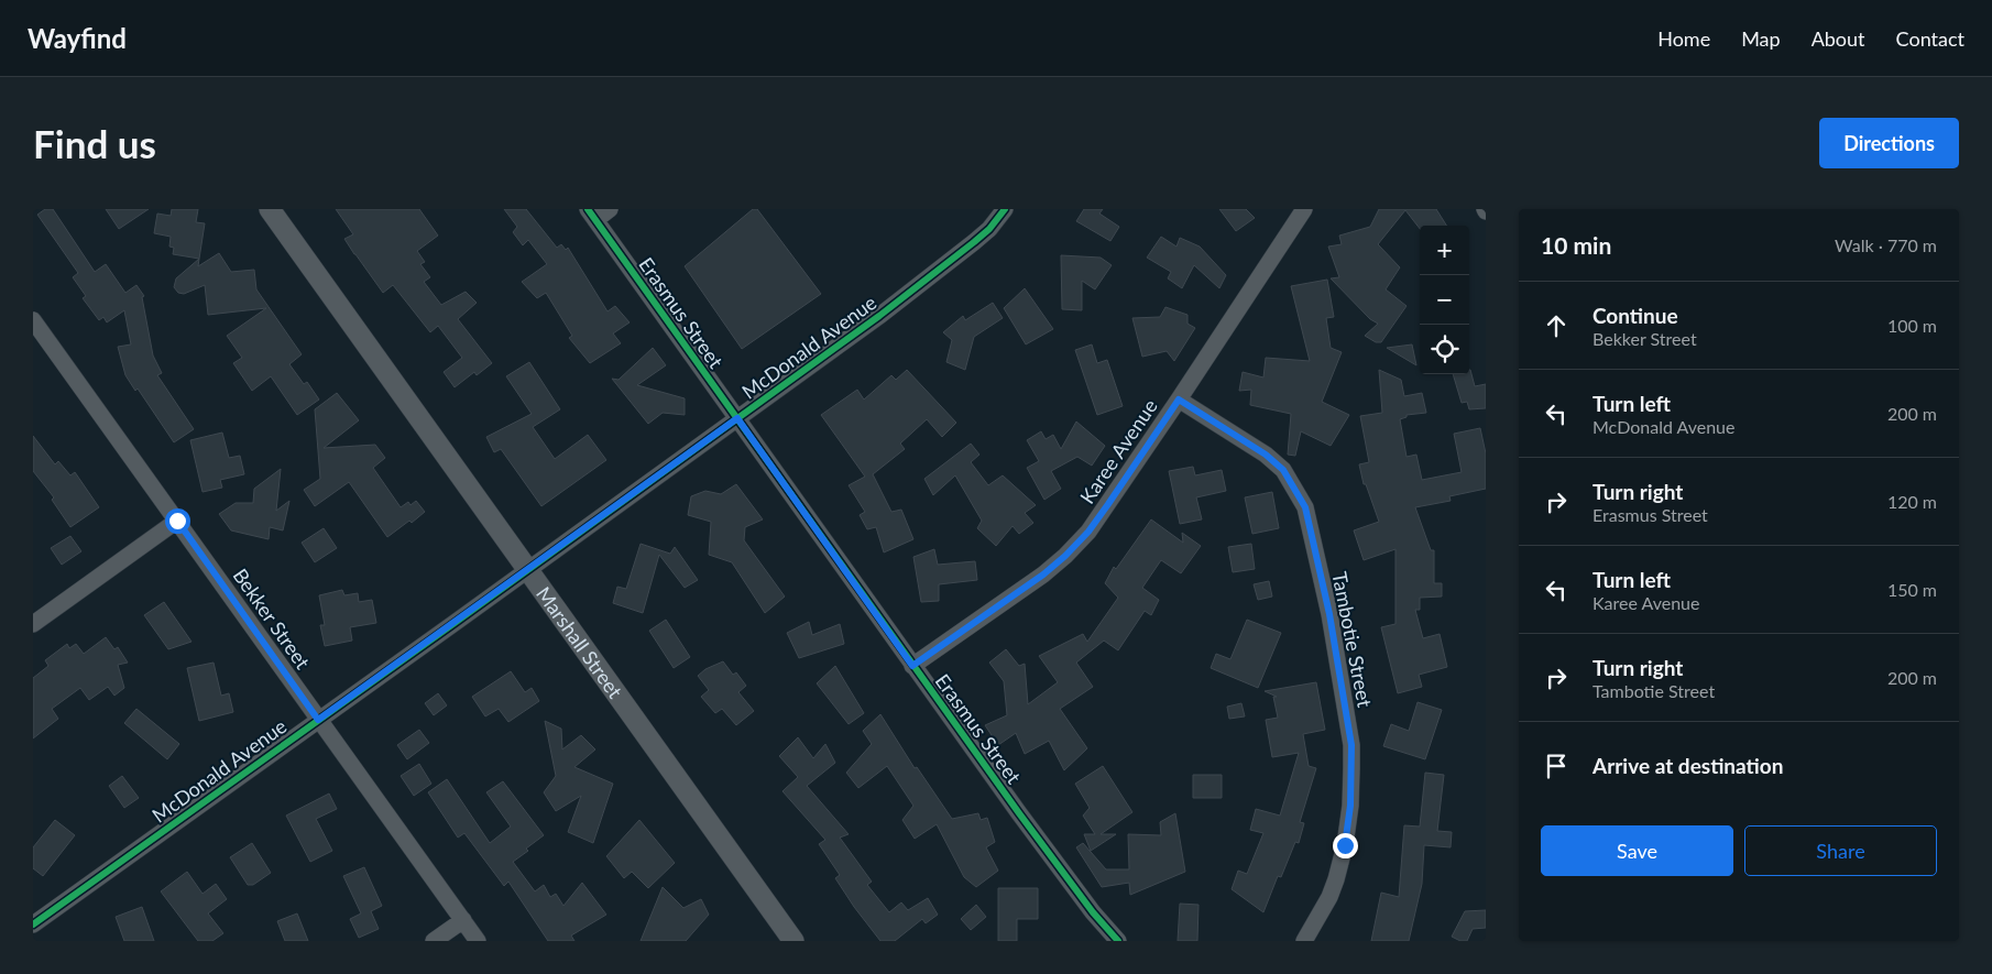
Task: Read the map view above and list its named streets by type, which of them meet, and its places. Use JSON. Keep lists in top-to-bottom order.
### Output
{
  "streets": {
    "street": [
      "Erasmus Street",
      "McDonald Avenue",
      "Karee Avenue",
      "Bekker Street",
      "Tambotie Street",
      "Marshall Street"
    ]
  },
  "crossings": [
    ["Erasmus Street", "McDonald Avenue"],
    ["Erasmus Street", "Karee Avenue"],
    ["McDonald Avenue", "Bekker Street"],
    ["McDonald Avenue", "Marshall Street"],
    ["Karee Avenue", "Tambotie Street"]
  ],
  "page": {
    "header": "Wayfind",
    "nav": [
      "Home",
      "Map",
      "About",
      "Contact"
    ],
    "buttons": [
      "Directions",
      ["Save", "Share"]
    ],
    "title": "Find us",
    "heading": ["10 min", "Walk · 770 m"],
    "map_buttons": ["+", "−"],
    "list": [
      ["Continue", "Bekker Street", "100 m"],
      ["Turn left", "McDonald Avenue", "200 m"],
      ["Turn right", "Erasmus Street", "120 m"],
      ["Turn left", "Karee Avenue", "150 m"],
      ["Turn right", "Tambotie Street", "200 m"],
      "Arrive at destination"
    ]
  }
}
